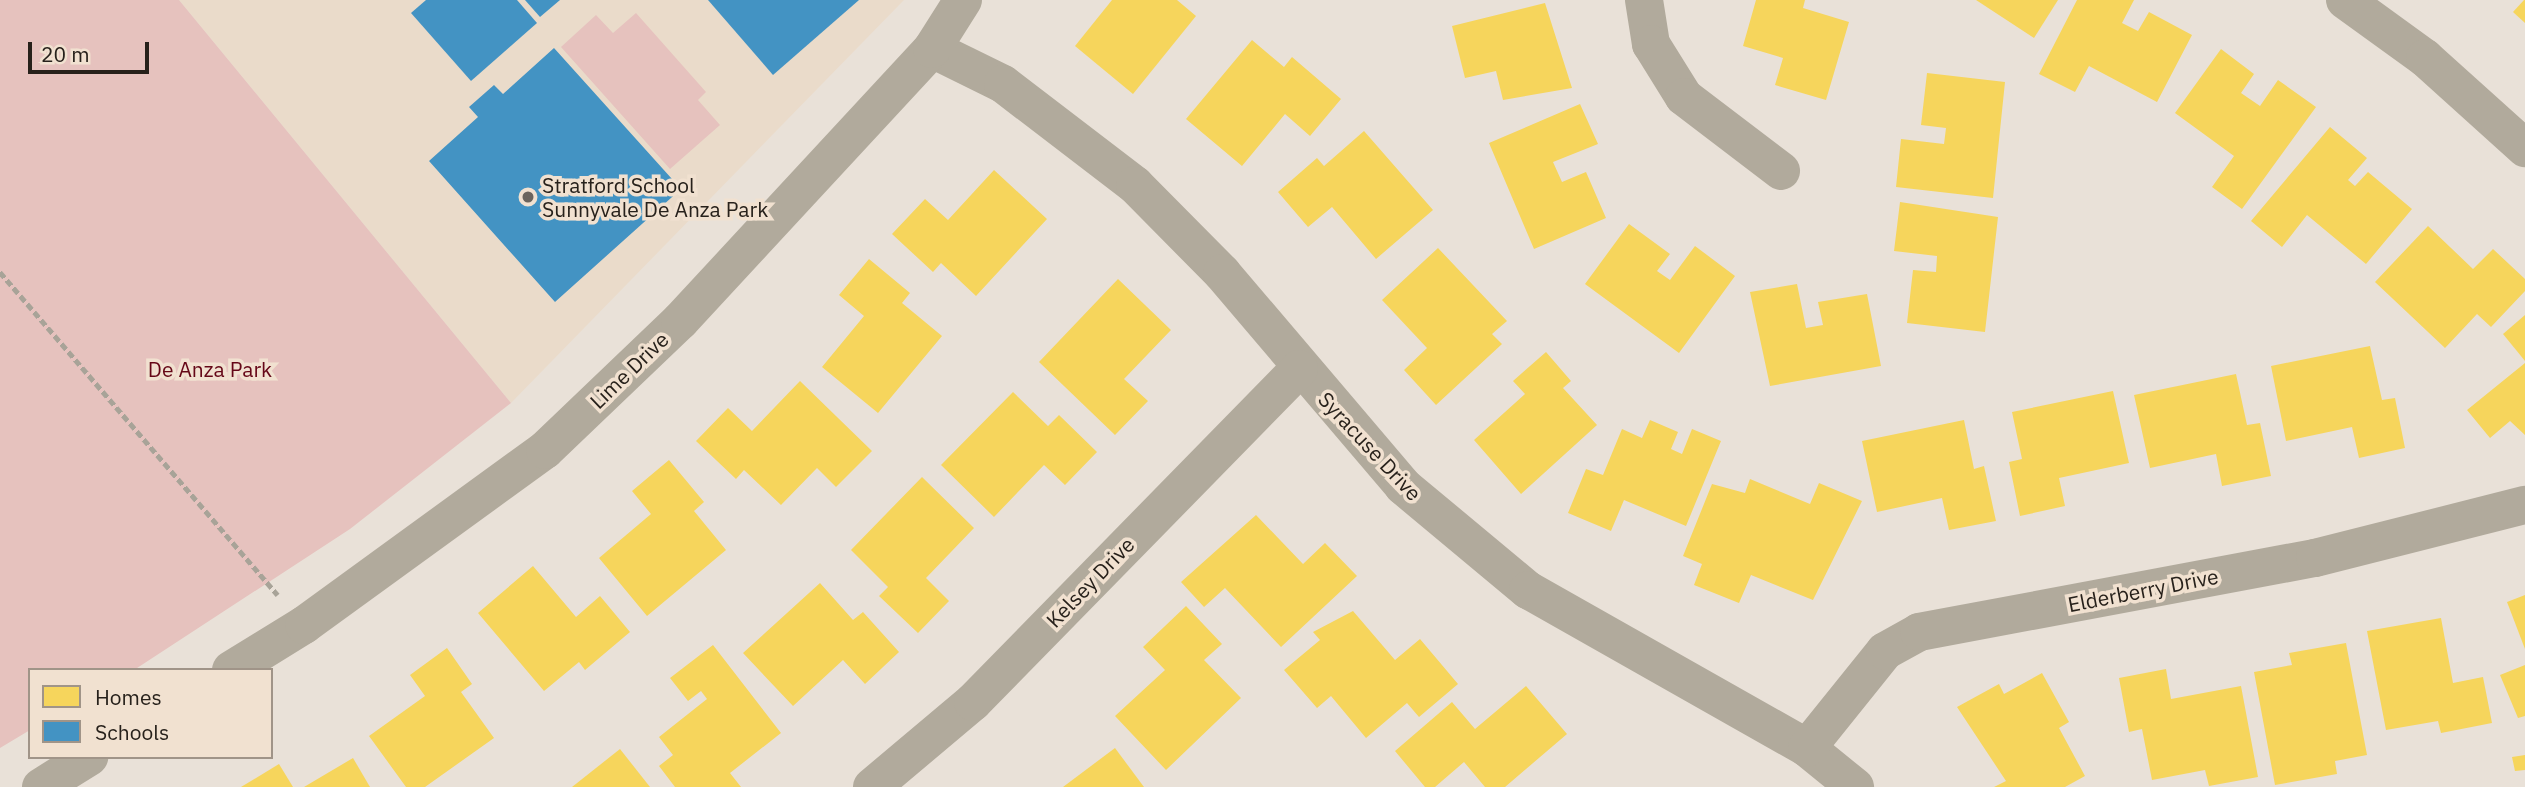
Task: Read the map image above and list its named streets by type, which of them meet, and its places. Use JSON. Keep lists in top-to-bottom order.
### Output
{
  "streets": {
    "street": [
      "Lime Drive",
      "Syracuse Drive",
      "Kelsey Drive",
      "Elderberry Drive"
    ]
  },
  "crossings": [
    ["Lime Drive", "Syracuse Drive"],
    ["Syracuse Drive", "Kelsey Drive"],
    ["Syracuse Drive", "Elderberry Drive"]
  ],
  "parks": ["De Anza Park"],
  "places": ["Stratford School Sunnyvale De Anza Park"],
  "legend": ["Homes", "Schools"],
  "scale_bar": "20 m"
}
